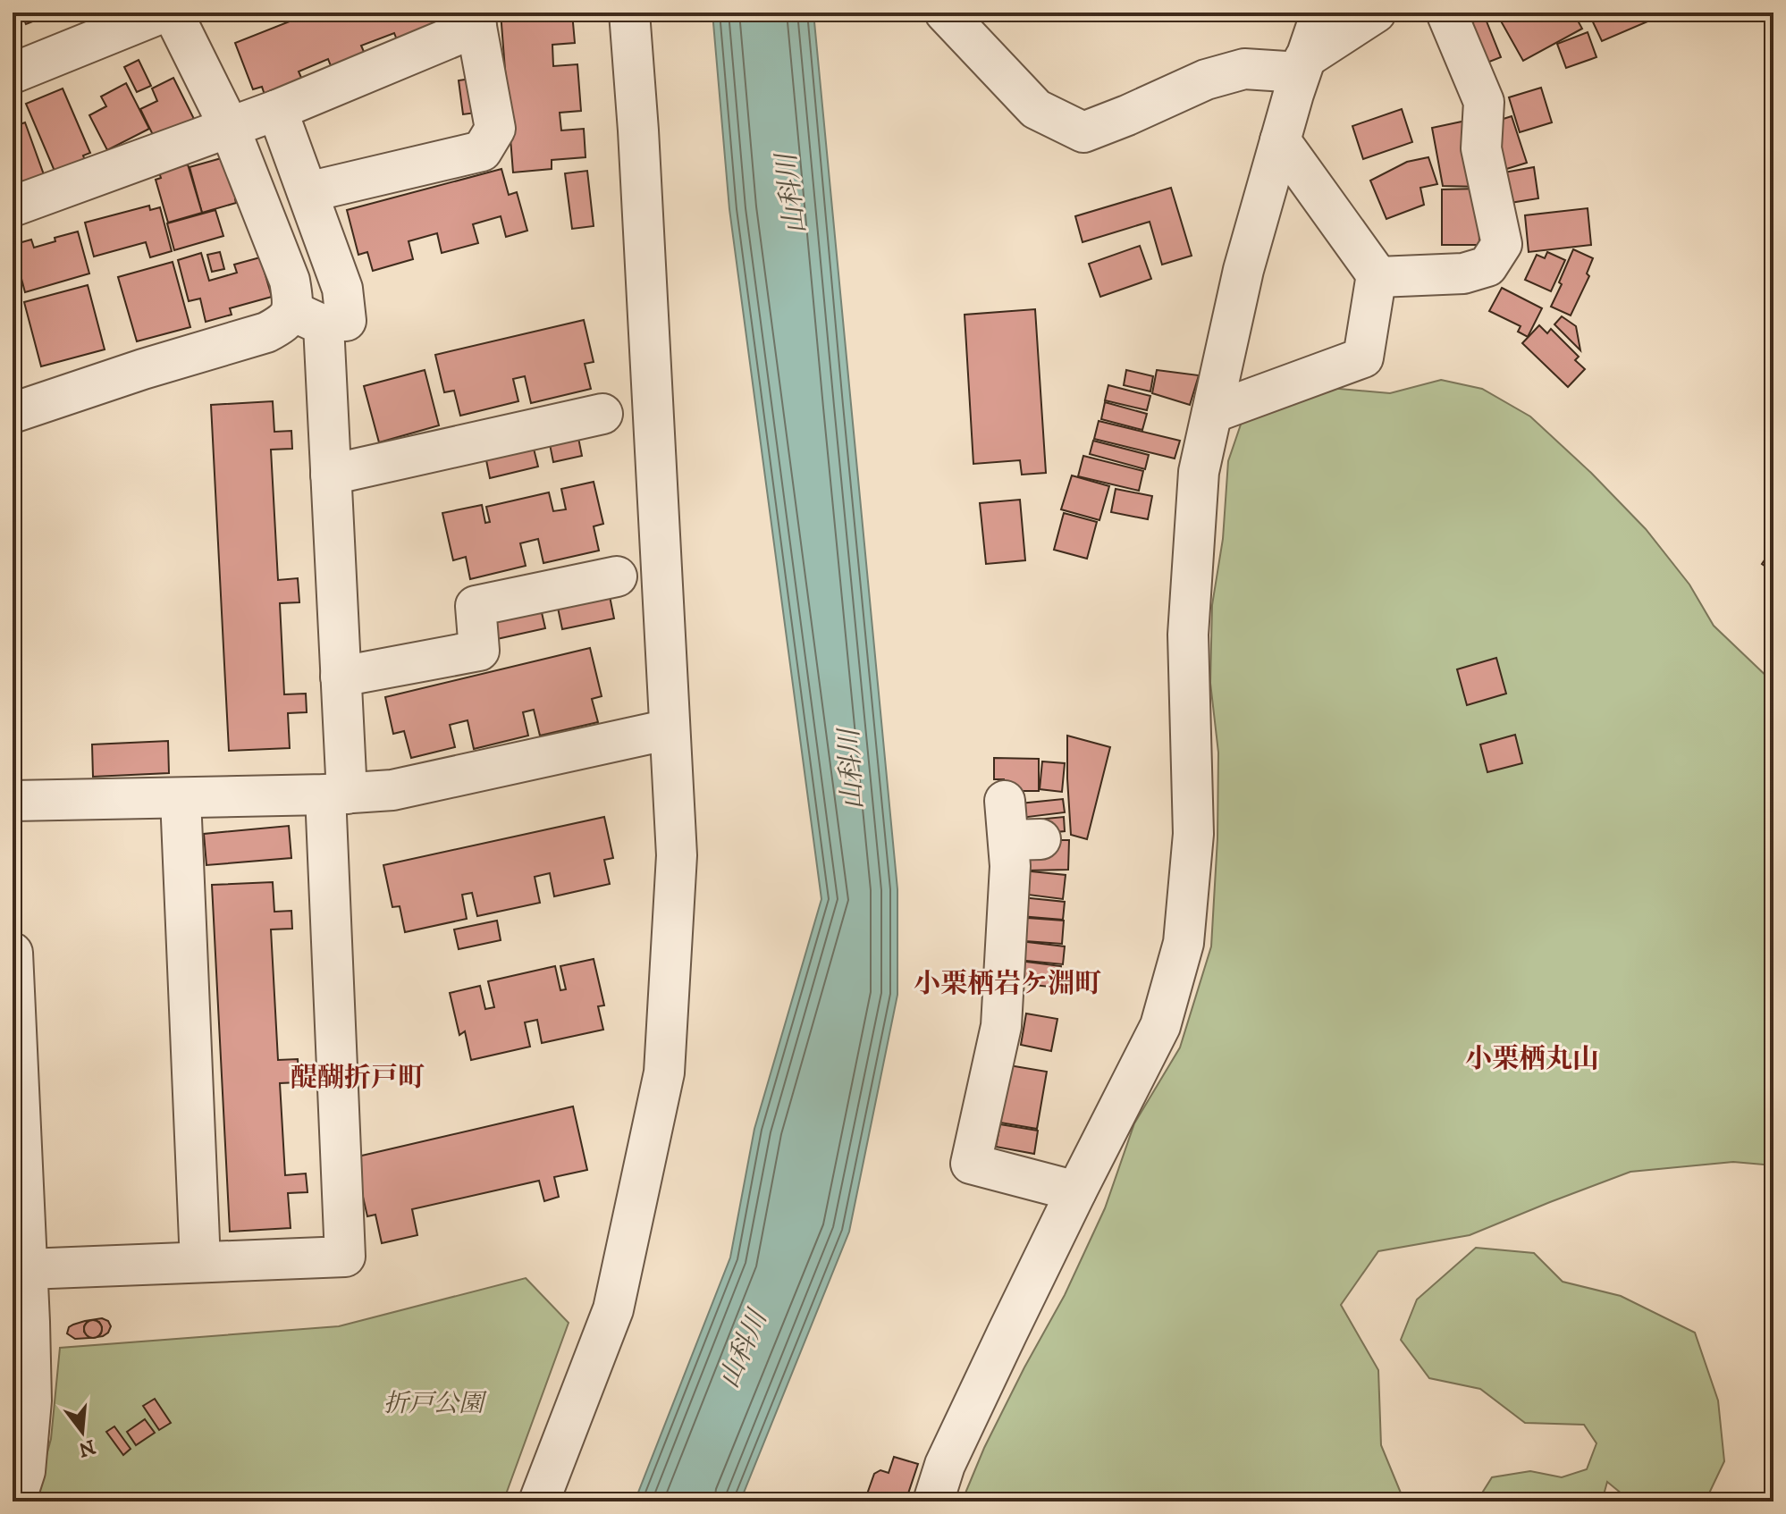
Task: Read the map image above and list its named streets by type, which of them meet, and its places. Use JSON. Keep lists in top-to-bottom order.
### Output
{
  "districts": ["小栗栖岩ケ淵町", "小栗栖丸山", "醍醐折戸町"],
  "water": ["山科川"],
  "parks": ["折戸公園"],
  "north": "bottom"
}
